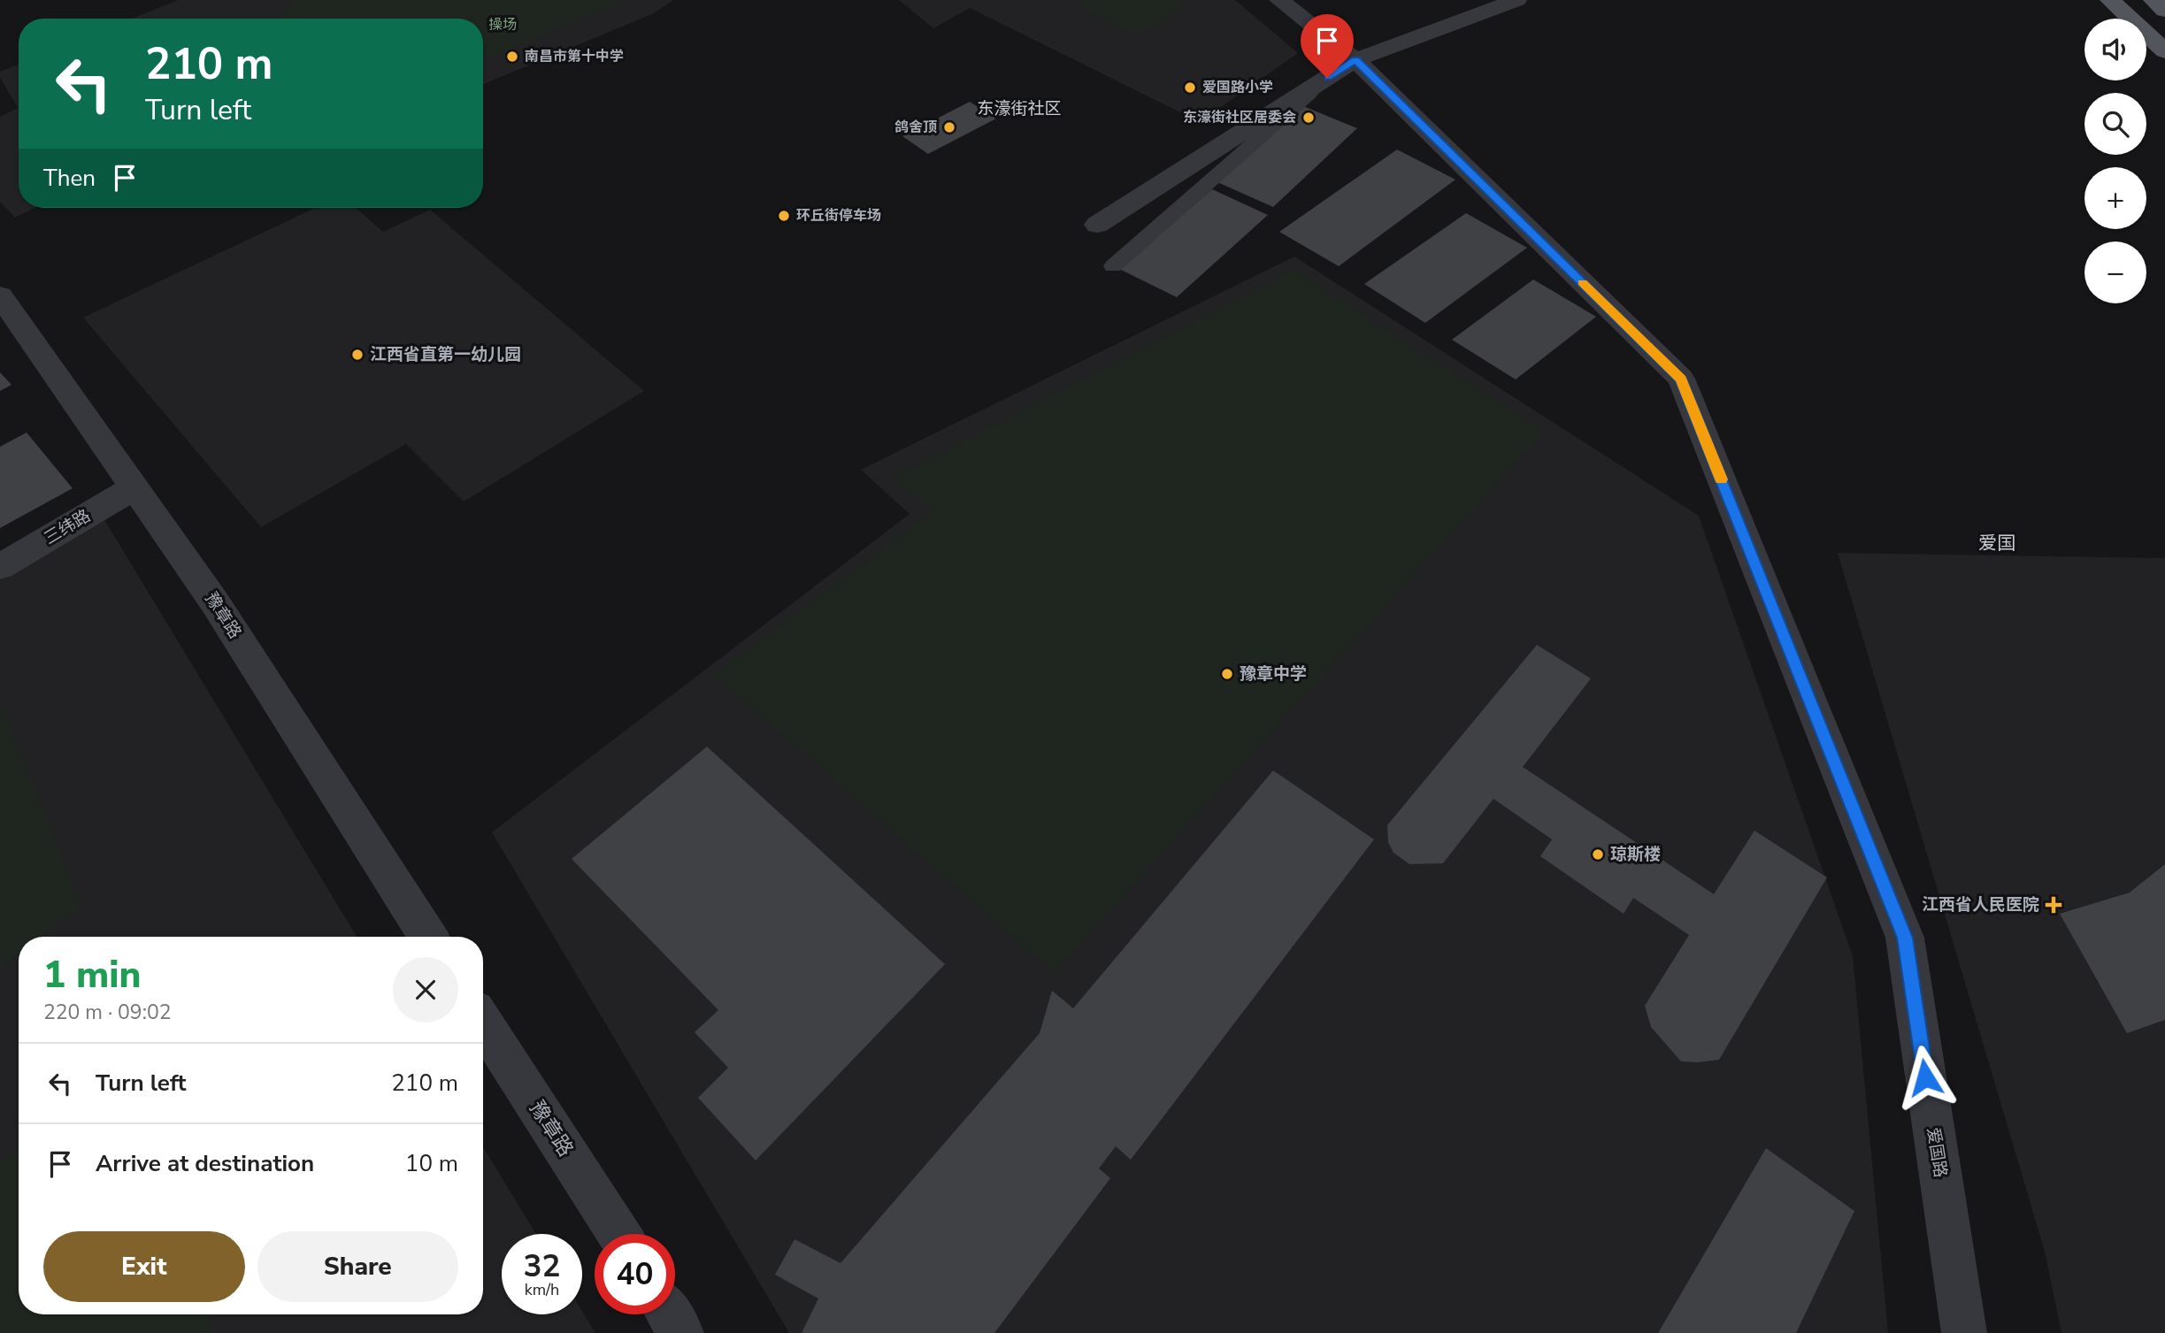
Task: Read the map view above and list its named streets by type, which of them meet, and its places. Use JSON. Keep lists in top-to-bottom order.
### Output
{
  "streets": {
    "street": ["三纬路", "豫章路", "爱国路"]
  },
  "crossings": [
    ["三纬路", "豫章路"]
  ],
  "districts": ["东濠街社区", "爱国"],
  "parks": ["操场"],
  "places": {
    "other": [
      "南昌市第十中学",
      "爱国路小学",
      "东濠街社区居委会",
      "鸽舍顶",
      "环丘街停车场",
      "江西省直第一幼儿园",
      "豫章中学",
      "琼斯楼"
    ],
    "health": ["江西省人民医院"]
  },
  "page": {
    "map_buttons": ["+", "−"],
    "turn": ["210 m", "Turn left"],
    "then": "Then",
    "heading": ["1 min", "220 m · 09:02"],
    "list": [
      {
        "name": "Turn left",
        "value": "210 m"
      },
      {
        "name": "Arrive at destination",
        "value": "10 m"
      }
    ],
    "buttons": ["Exit", "Share"],
    "speed": "32 km/h",
    "limit": "40"
  }
}
